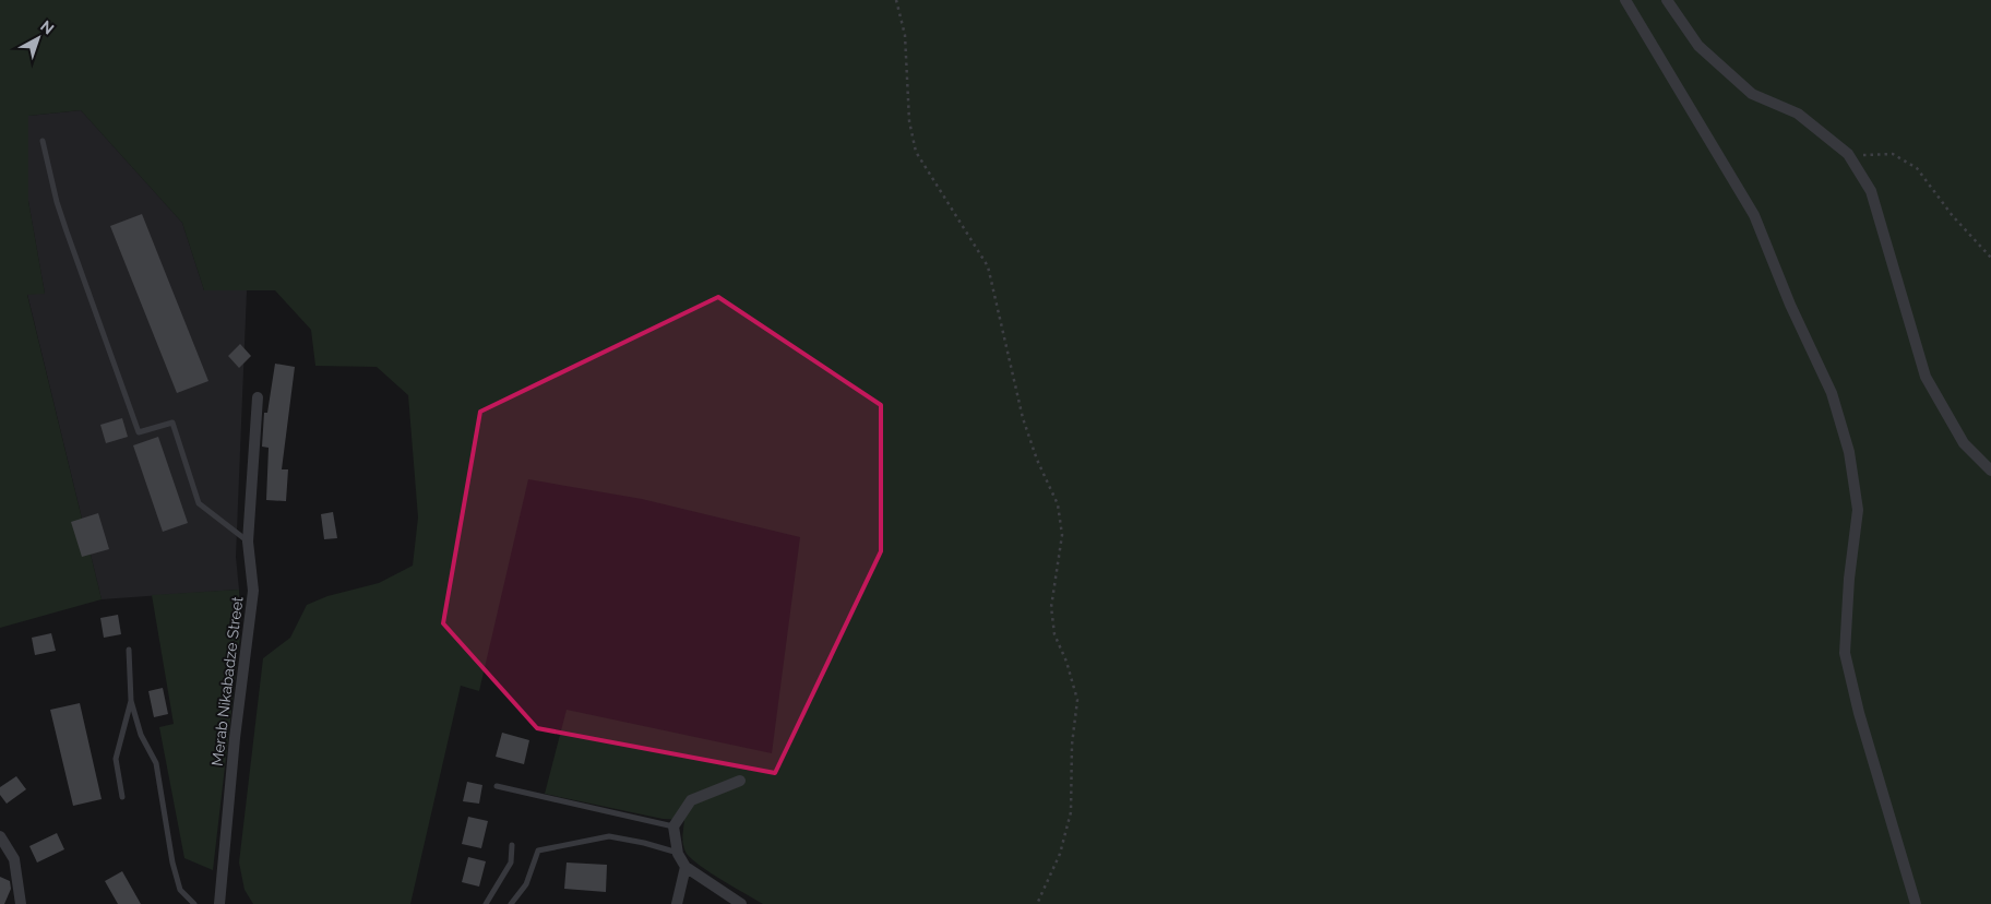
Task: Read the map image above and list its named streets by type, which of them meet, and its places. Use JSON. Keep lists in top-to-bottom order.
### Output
{
  "streets": {
    "street": ["Merab Nikabadze Street"]
  },
  "north": "top right"
}
